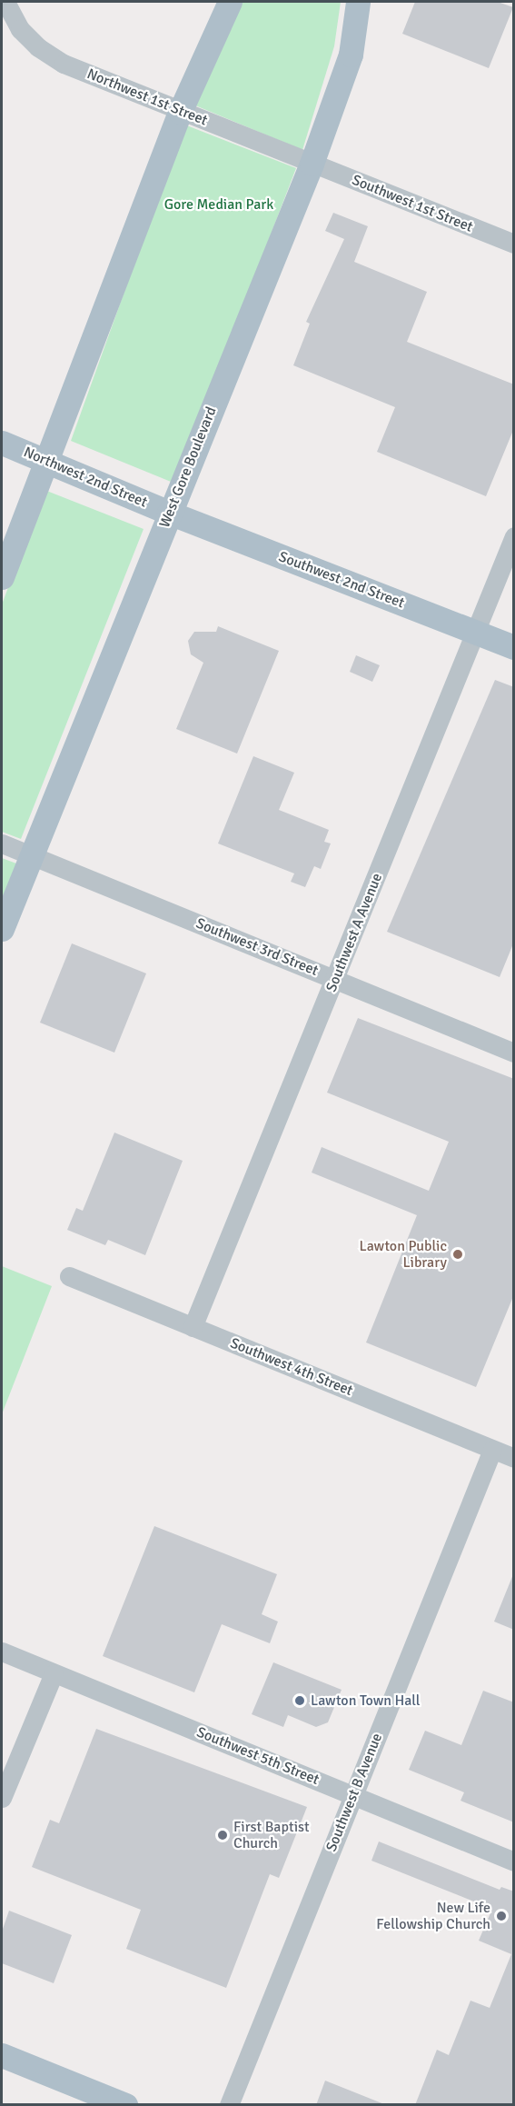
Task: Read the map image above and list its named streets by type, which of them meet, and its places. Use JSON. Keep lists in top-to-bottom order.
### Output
{
  "streets": {
    "main road": ["West Gore Boulevard", "Northwest 2nd Street", "Southwest 2nd Street"],
    "street": [
      "Northwest 1st Street",
      "Southwest 1st Street",
      "Southwest A Avenue",
      "Southwest 3rd Street",
      "Southwest 4th Street",
      "Southwest 5th Street",
      "Southwest B Avenue"
    ]
  },
  "crossings": [
    ["Northwest 1st Street", "Southwest 1st Street"],
    ["Northwest 1st Street", "West Gore Boulevard"],
    ["Southwest 1st Street", "West Gore Boulevard"],
    ["West Gore Boulevard", "Northwest 2nd Street"],
    ["West Gore Boulevard", "Southwest 2nd Street"],
    ["West Gore Boulevard", "Southwest 3rd Street"],
    ["Northwest 2nd Street", "Southwest 2nd Street"],
    ["Southwest 2nd Street", "Southwest A Avenue"],
    ["Southwest A Avenue", "Southwest 3rd Street"],
    ["Southwest A Avenue", "Southwest 4th Street"],
    ["Southwest 4th Street", "Southwest B Avenue"],
    ["Southwest 5th Street", "Southwest B Avenue"]
  ],
  "parks": ["Gore Median Park"],
  "places": [
    "Lawton Public Library",
    "Lawton Town Hall",
    "First Baptist Church",
    "New Life Fellowship Church"
  ]
}
